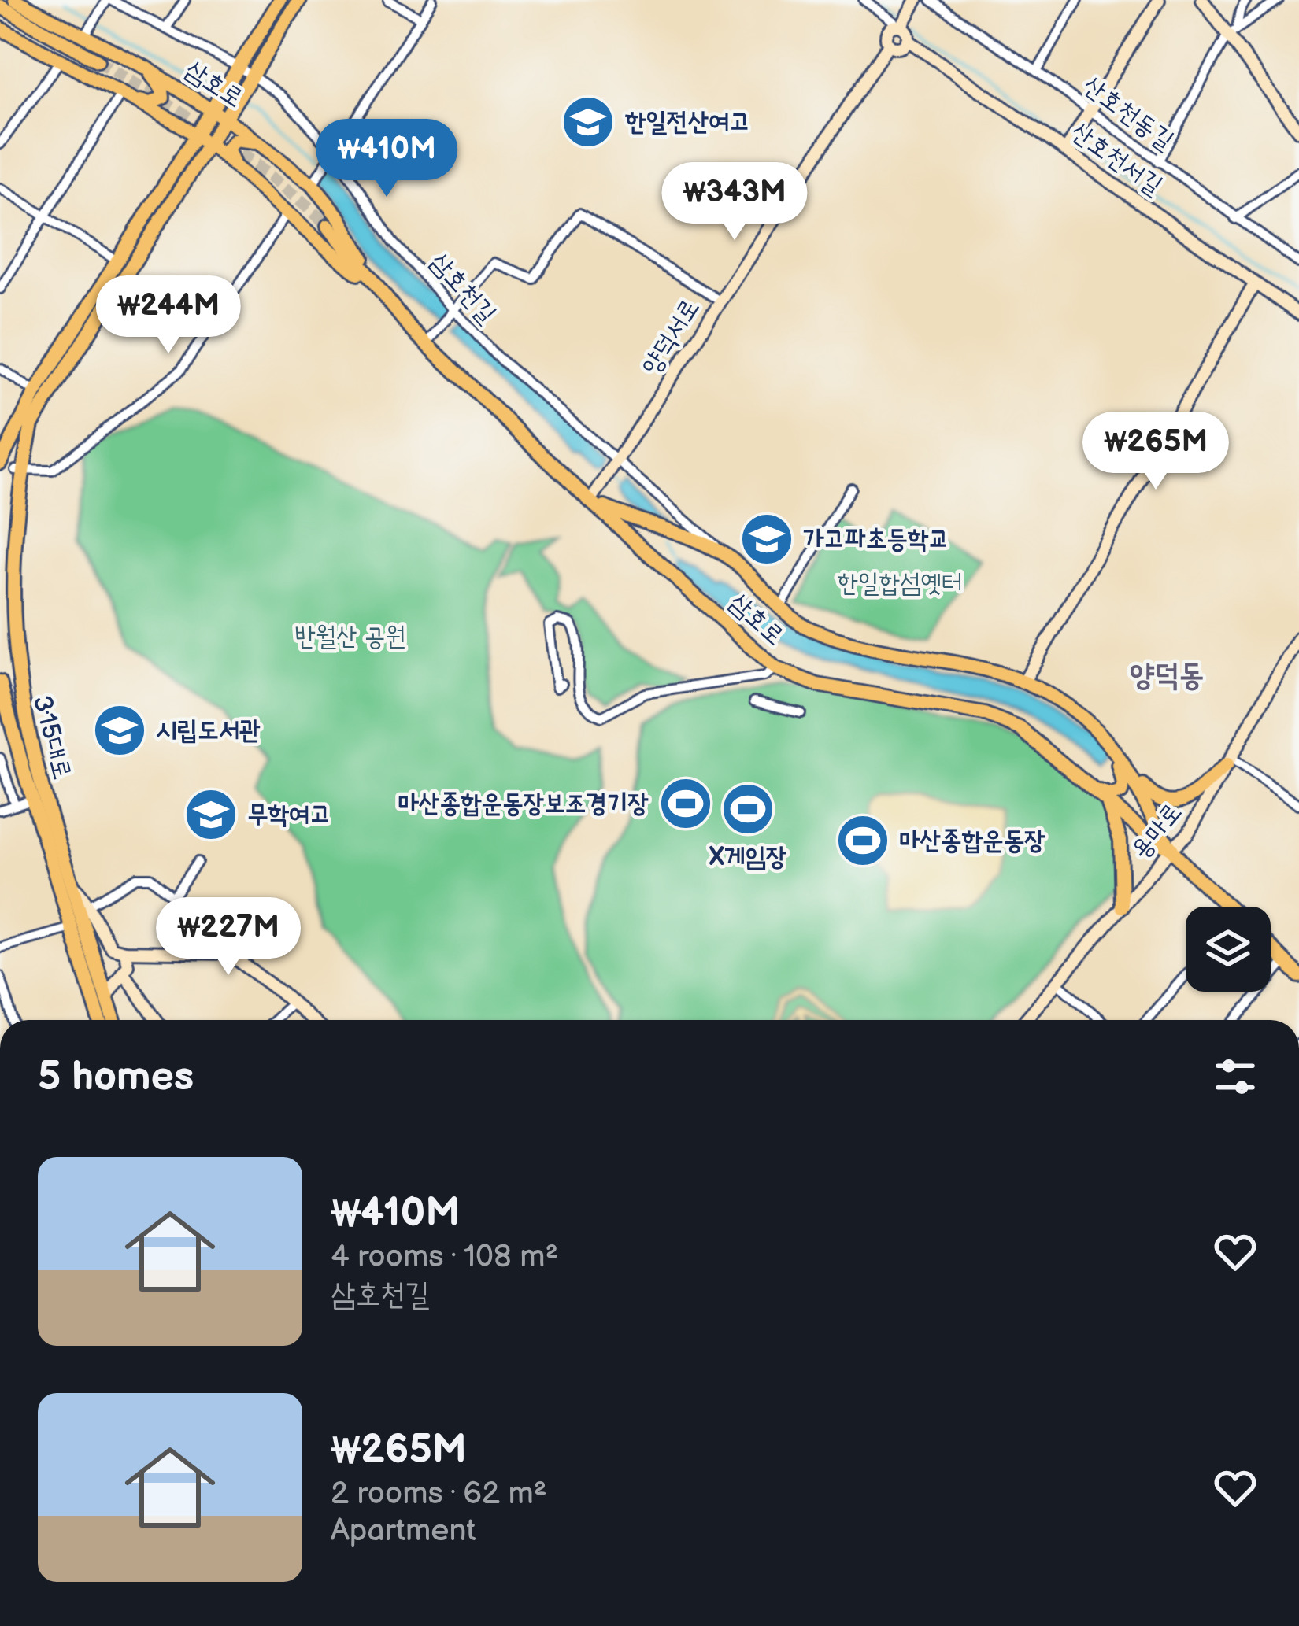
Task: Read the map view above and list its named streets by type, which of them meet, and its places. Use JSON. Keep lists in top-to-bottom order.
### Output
{
  "streets": {
    "main road": ["삼호로", "3·15대로"],
    "street": [
      "산호천동길",
      "산호천서길",
      "삼호천길",
      "양덕서로",
      "용마로"
    ]
  },
  "crossings": [
    ["삼호로", "삼호천길"],
    ["삼호로", "양덕서로"],
    ["삼호로", "3·15대로"],
    ["삼호로", "용마로"],
    ["산호천서길", "양덕서로"],
    ["삼호천길", "양덕서로"]
  ],
  "districts": ["양덕동"],
  "parks": ["한일합섬옛터", "반월산 공원"],
  "places": {
    "school or university": [
      "한일전산여고",
      "가고파초등학교",
      "시립도서관",
      "무학여고"
    ],
    "sports": ["마산종합운동장보조경기장", "X게임장", "마산종합운동장"]
  },
  "page": {
    "price": [
      "₩410M",
      "₩343M",
      "₩244M",
      "₩265M",
      "₩227M"
    ],
    "heading": "5 homes",
    "list": [
      {
        "name": "₩410M",
        "note": "4 rooms · 108 m² · 삼호천길"
      },
      {
        "name": "₩265M",
        "note": "2 rooms · 62 m² · Apartment"
      }
    ]
  }
}
